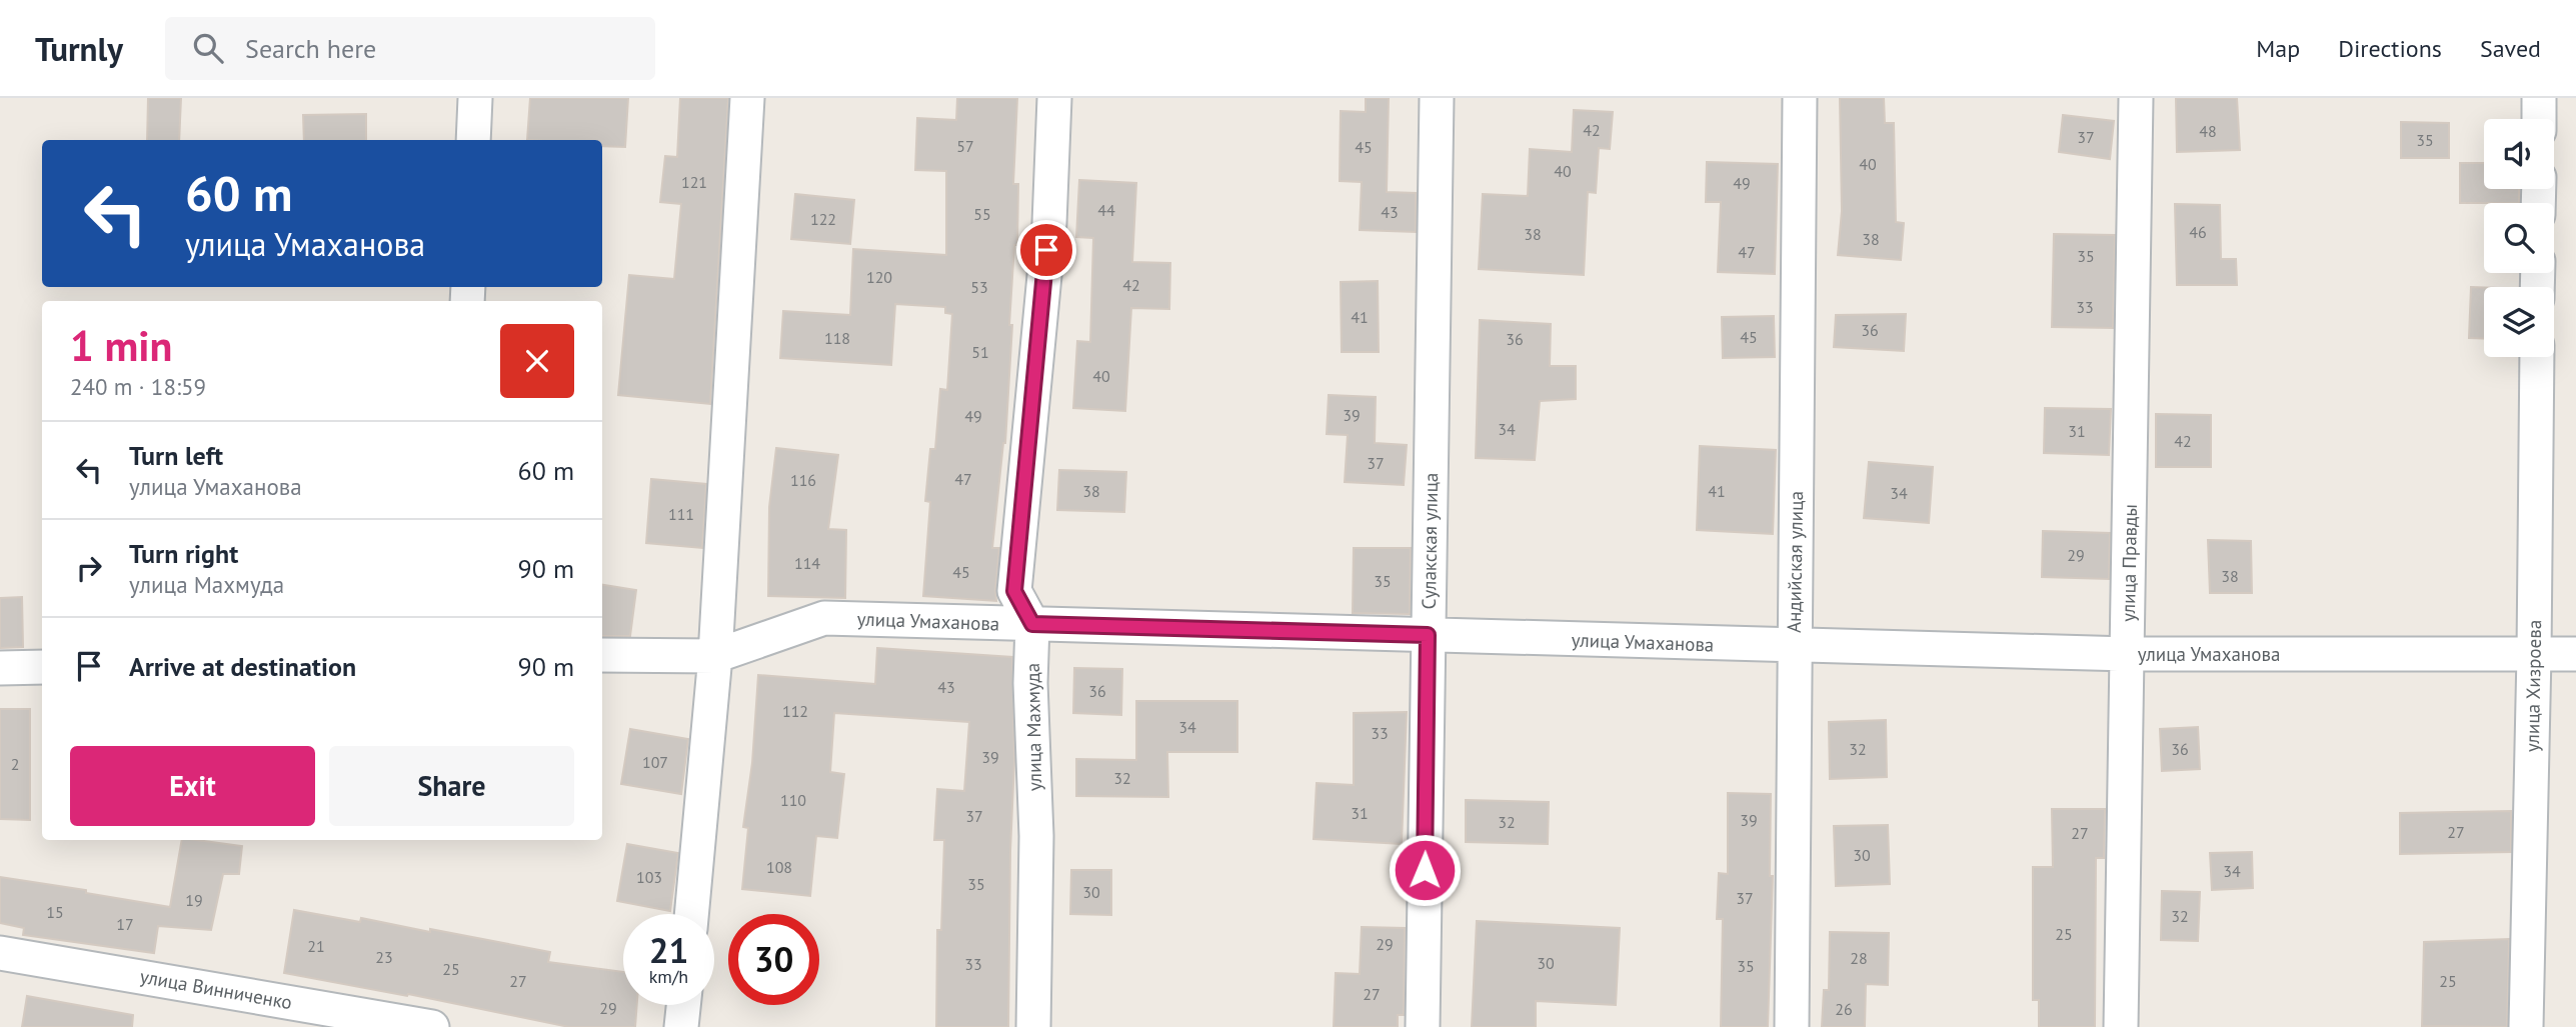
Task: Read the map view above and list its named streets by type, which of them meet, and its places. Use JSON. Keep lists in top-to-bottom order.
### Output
{
  "streets": {
    "street": [
      "Сулакская улица",
      "Андийская улица",
      "улица Правды",
      "улица Умаханова",
      "улица Хизроева",
      "улица Махмуда",
      "улица Винниченко"
    ]
  },
  "crossings": [
    ["Сулакская улица", "улица Умаханова"],
    ["Андийская улица", "улица Умаханова"],
    ["улица Правды", "улица Умаханова"],
    ["улица Умаханова", "улица Хизроева"],
    ["улица Умаханова", "улица Махмуда"]
  ],
  "house_numbers": [
    "42",
    "48",
    "37",
    "35",
    "57",
    "45",
    "40",
    "40",
    "121",
    "49",
    "44",
    "43",
    "55",
    "122",
    "46",
    "38",
    "38",
    "47",
    "35",
    "120",
    "42",
    "53",
    "33",
    "41",
    "36",
    "45",
    "118",
    "36",
    "51",
    "40",
    "39",
    "49",
    "34",
    "31",
    "42",
    "37",
    "47",
    "116",
    "38",
    "41",
    "34",
    "111",
    "29",
    "114",
    "45",
    "38",
    "35",
    "43",
    "36",
    "112",
    "34",
    "33",
    "32",
    "36",
    "39",
    "107",
    "2",
    "32",
    "110",
    "31",
    "37",
    "39",
    "32",
    "27",
    "27",
    "30",
    "108",
    "34",
    "103",
    "35",
    "30",
    "37",
    "19",
    "15",
    "32",
    "17",
    "25",
    "29",
    "21",
    "23",
    "28",
    "30",
    "33",
    "35",
    "25",
    "27",
    "25",
    "27",
    "29",
    "26"
  ],
  "page": {
    "header": "Turnly",
    "search": "Search here",
    "nav": ["Map", "Directions", "Saved"],
    "turn": ["60 m", "улица Умаханова"],
    "heading": ["1 min", "240 m · 18:59"],
    "list": [
      {
        "name": "Turn left",
        "note": "улица Умаханова",
        "value": "60 m"
      },
      {
        "name": "Turn right",
        "note": "улица Махмуда",
        "value": "90 m"
      },
      {
        "name": "Arrive at destination",
        "value": "90 m"
      }
    ],
    "buttons": ["Exit", "Share"],
    "speed": "21 km/h",
    "limit": "30"
  }
}
